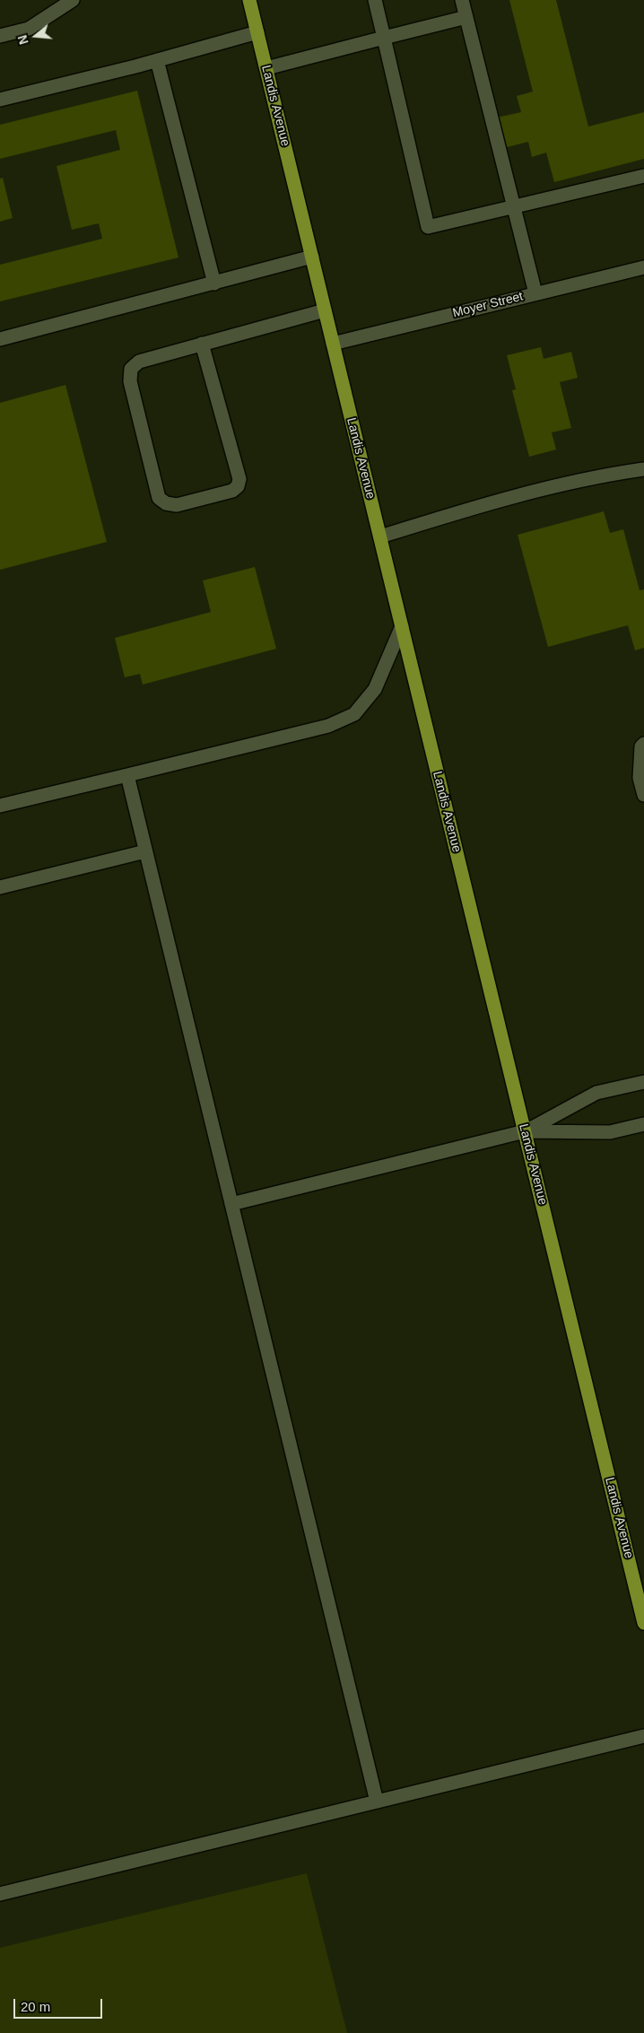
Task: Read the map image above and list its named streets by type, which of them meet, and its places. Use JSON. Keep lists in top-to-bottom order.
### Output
{
  "streets": {
    "main road": ["Landis Avenue"],
    "street": ["Moyer Street"]
  },
  "crossings": [
    ["Landis Avenue", "Moyer Street"]
  ],
  "scale_bar": "20 m",
  "north": "left"
}
